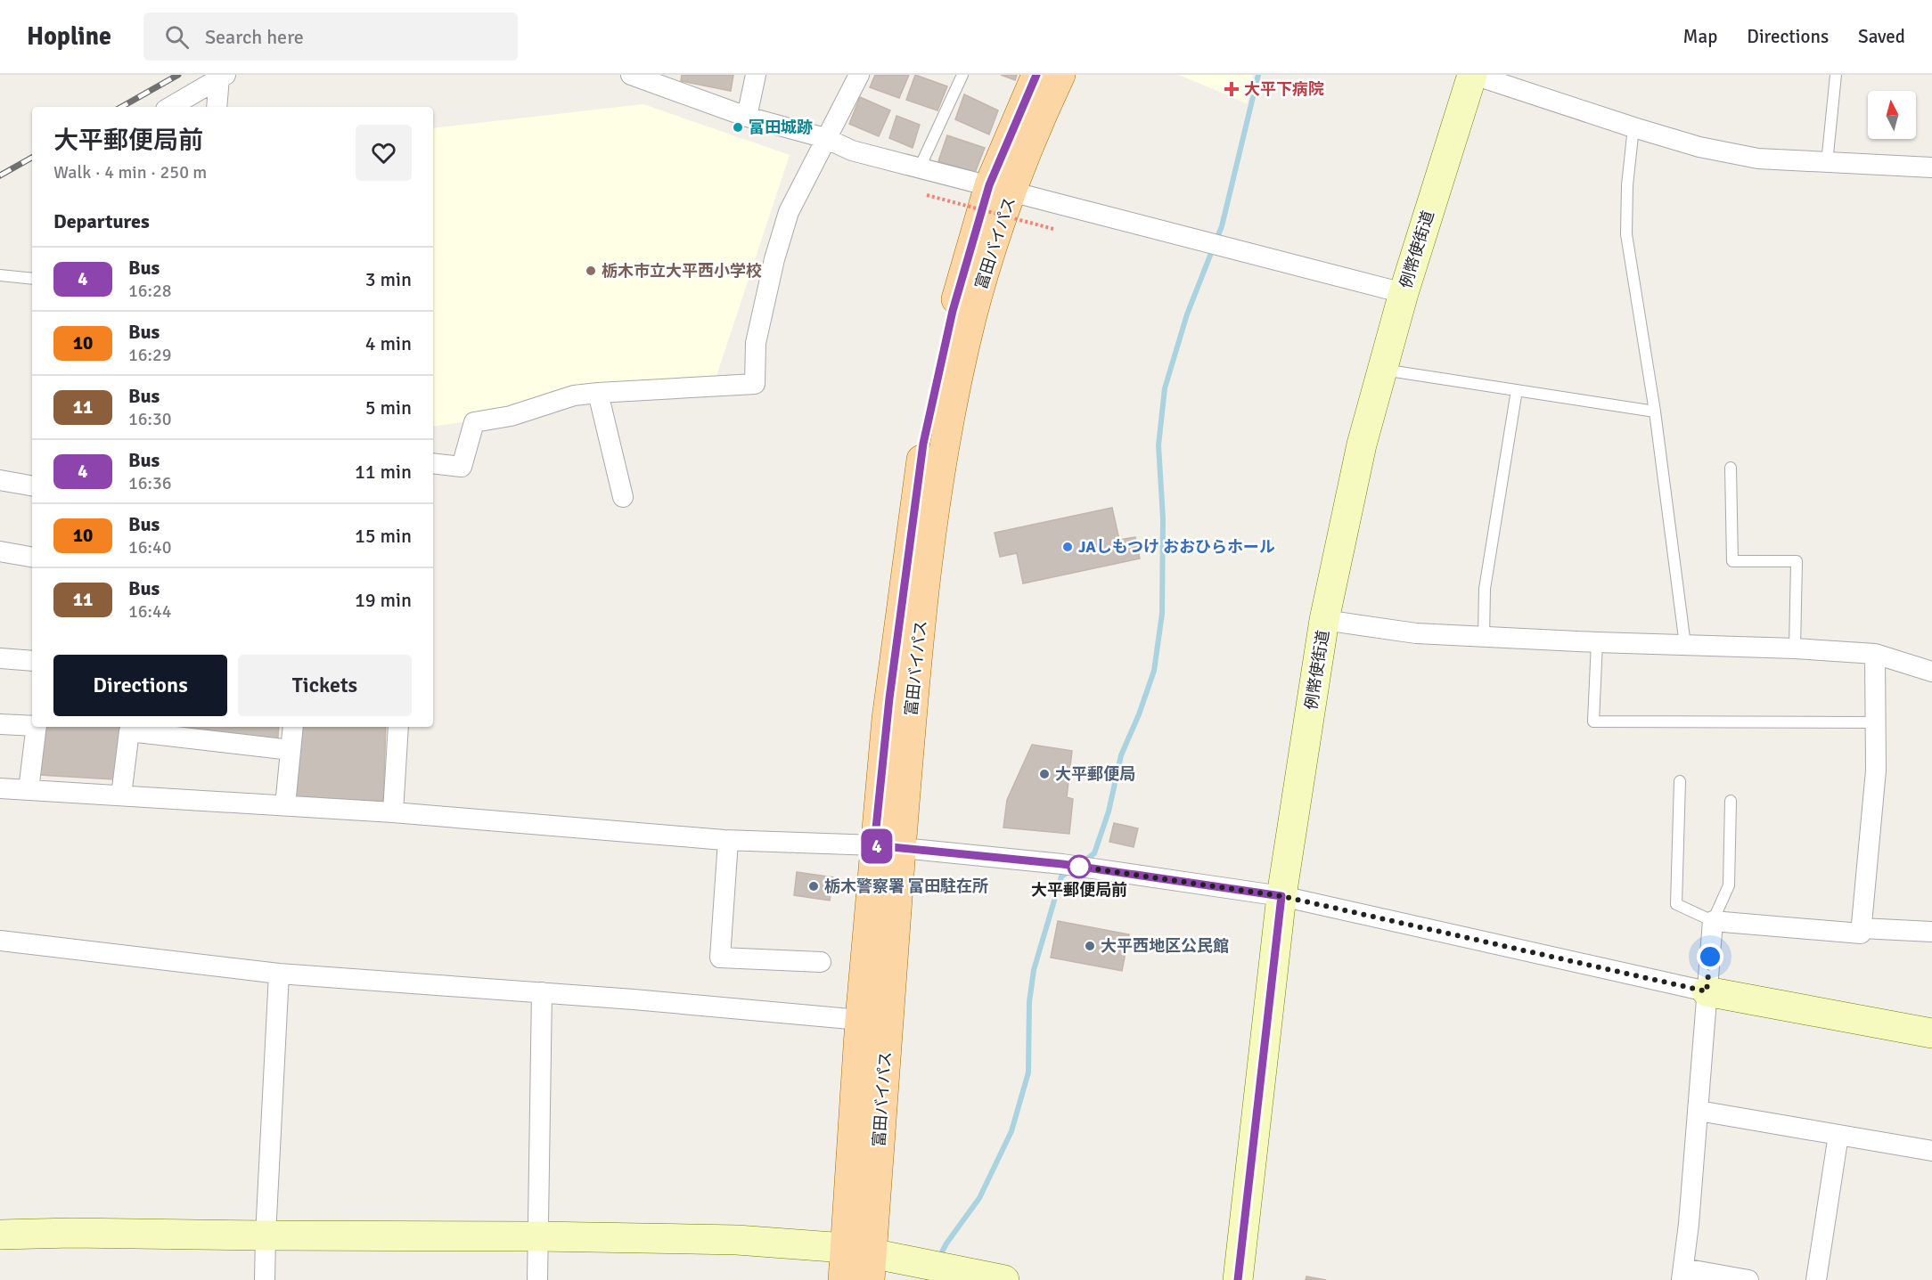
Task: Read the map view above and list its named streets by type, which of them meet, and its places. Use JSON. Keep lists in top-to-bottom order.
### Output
{
  "streets": {
    "main road": ["富田バイパス"],
    "street": ["例幣使街道"]
  },
  "places": {
    "health": ["大平下病院"],
    "other": [
      "富田城跡",
      "栃木市立大平西小学校",
      "JAしもつけ おおひらホール",
      "大平郵便局",
      "大平郵便局前",
      "栃木警察署 富田駐在所",
      "大平西地区公民館"
    ]
  },
  "lines": ["bus line 4"],
  "north": "top",
  "page": {
    "header": "Hopline",
    "search": "Search here",
    "nav": ["Map", "Directions", "Saved"],
    "on_map": "4",
    "heading": [
      ["大平郵便局前", "Walk · 4 min · 250 m"],
      "Departures"
    ],
    "list": [
      {
        "mark": "4",
        "name": "Bus",
        "note": "16:28",
        "value": "3 min"
      },
      {
        "mark": "10",
        "name": "Bus",
        "note": "16:29",
        "value": "4 min"
      },
      {
        "mark": "11",
        "name": "Bus",
        "note": "16:30",
        "value": "5 min"
      },
      {
        "mark": "4",
        "name": "Bus",
        "note": "16:36",
        "value": "11 min"
      },
      {
        "mark": "10",
        "name": "Bus",
        "note": "16:40",
        "value": "15 min"
      },
      {
        "mark": "11",
        "name": "Bus",
        "note": "16:44",
        "value": "19 min"
      }
    ],
    "buttons": ["Directions", "Tickets"]
  }
}
